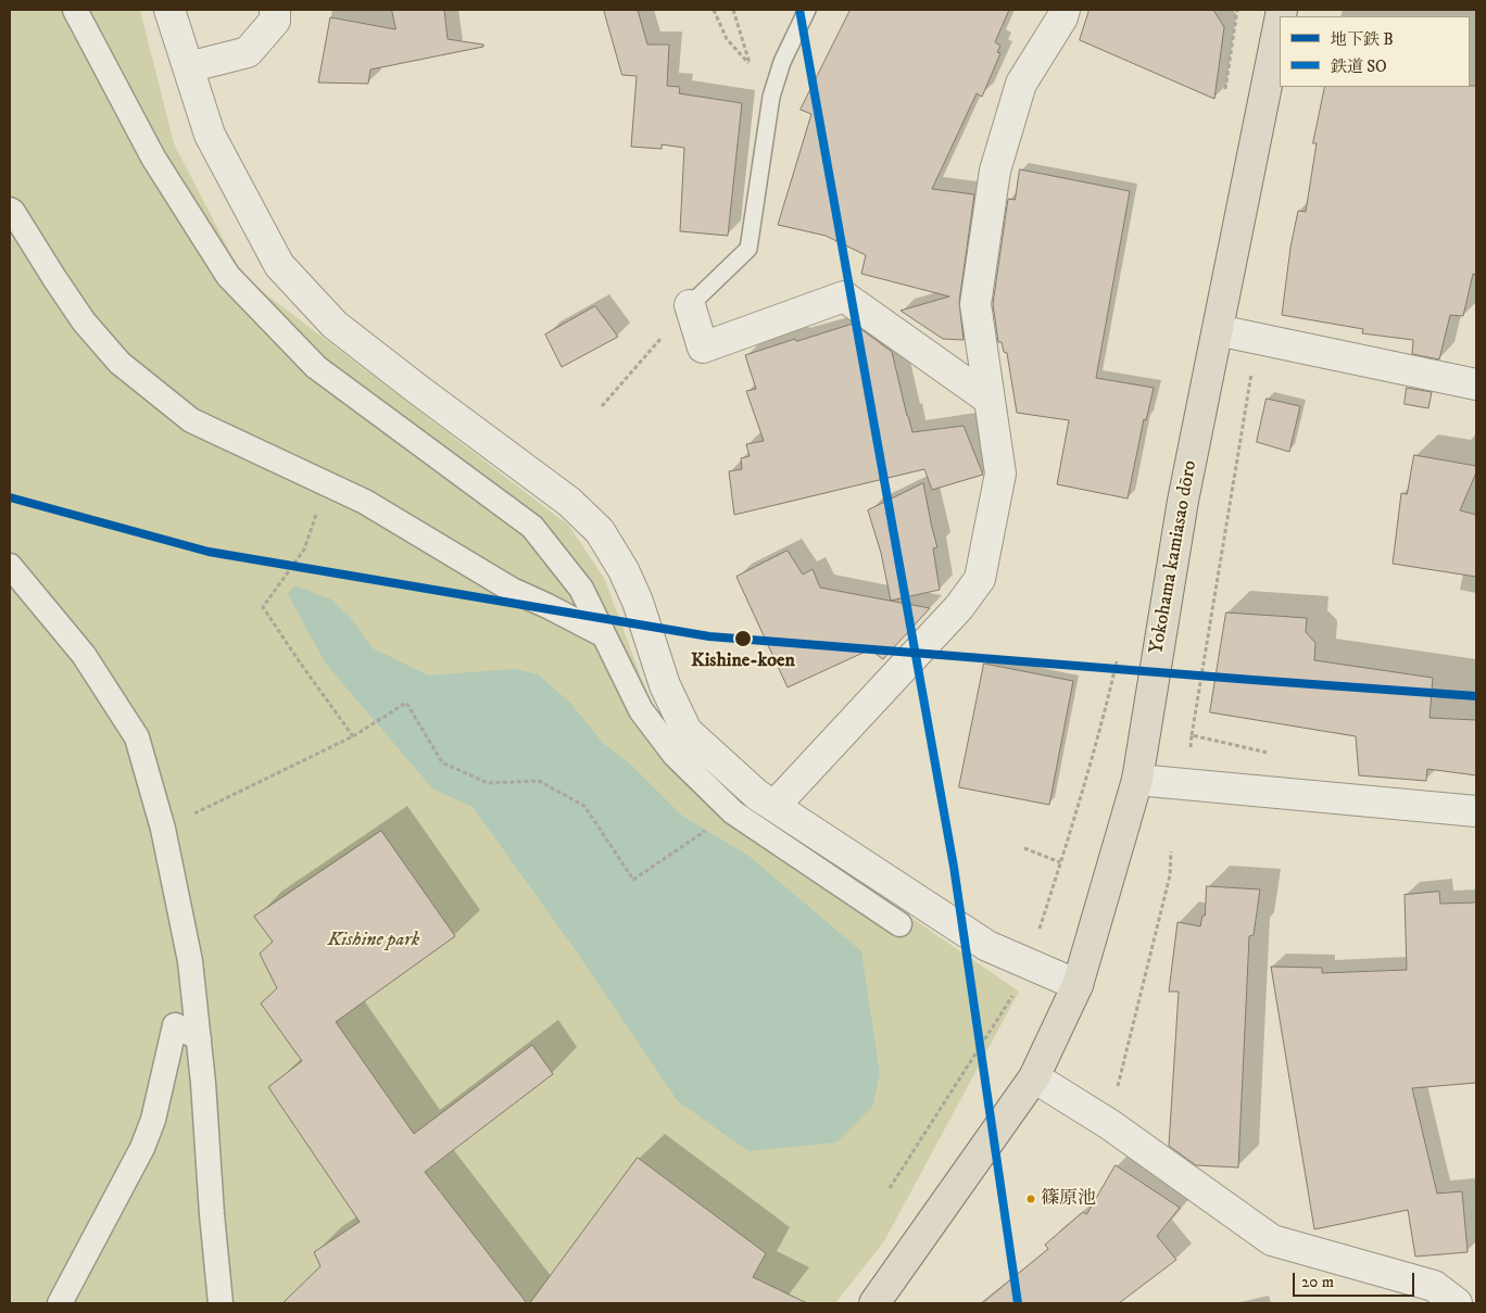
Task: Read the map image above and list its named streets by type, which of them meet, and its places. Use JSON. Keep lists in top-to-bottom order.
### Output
{
  "streets": {
    "main road": ["Yokohama kamiasao dōro"]
  },
  "parks": ["Kishine park"],
  "places": ["Kishine-koen", "篠原池"],
  "lines": ["rail line SO", "metro line B"],
  "legend": ["地下鉄 B", "鉄道 SO"],
  "scale_bar": "20 m"
}
